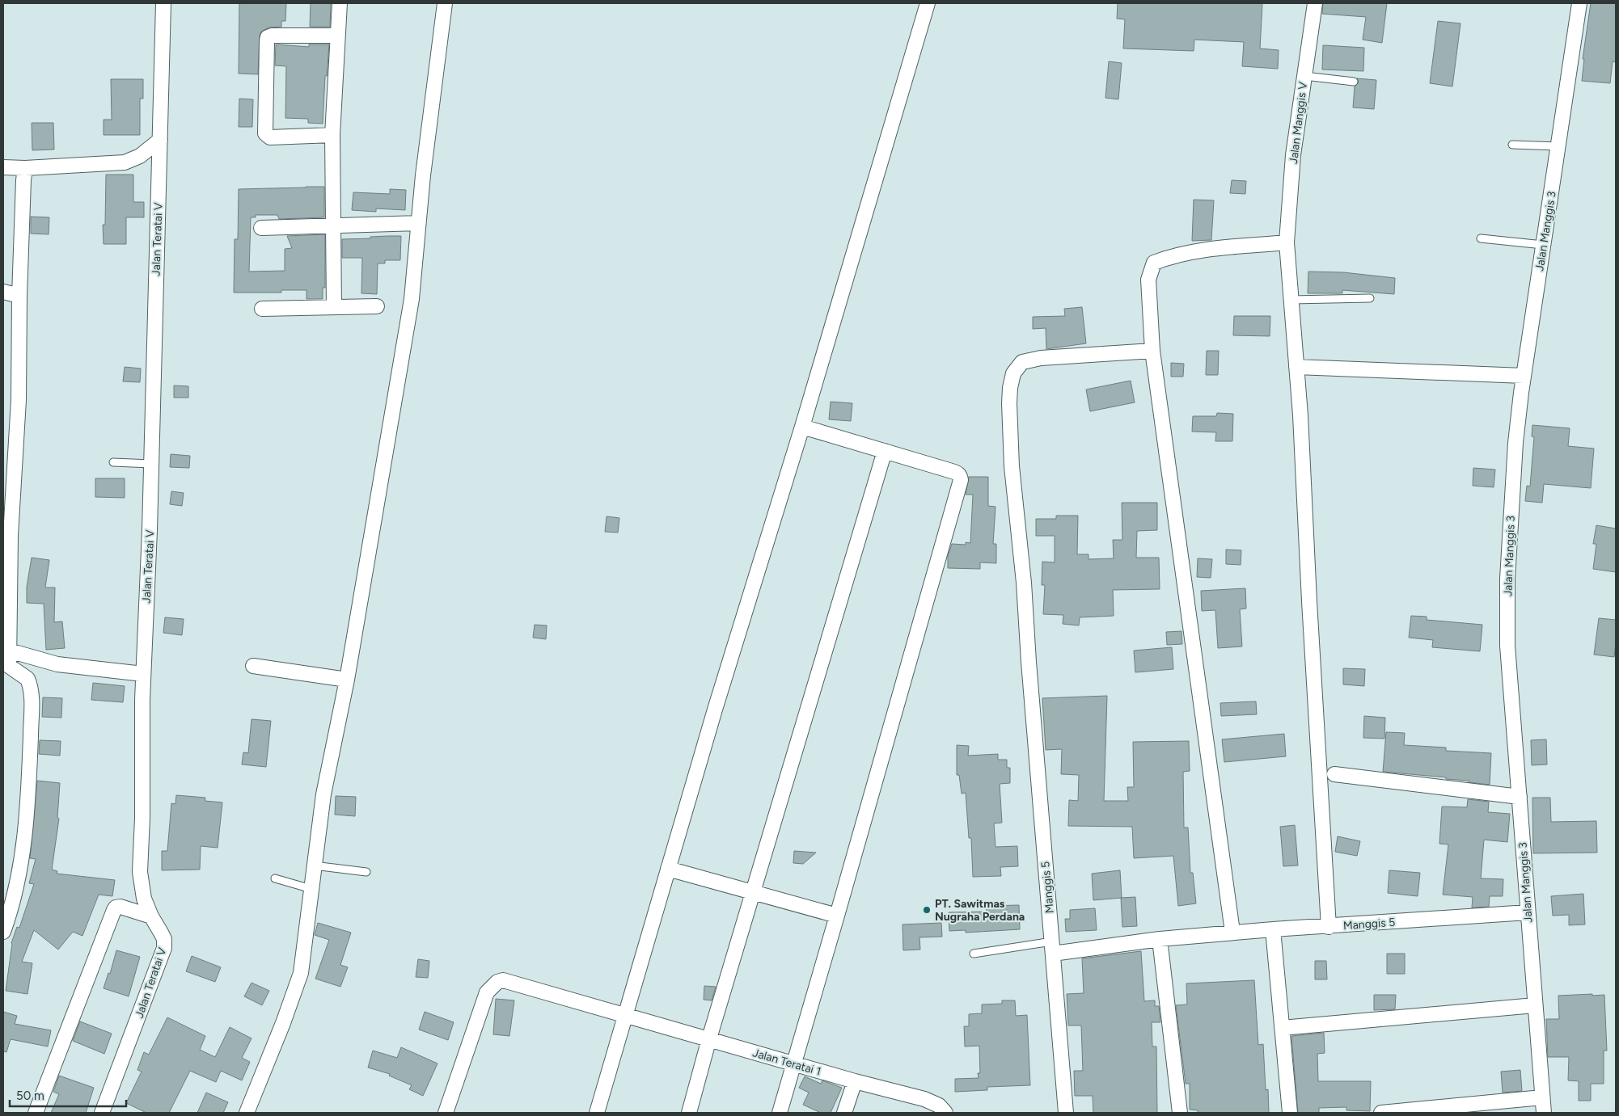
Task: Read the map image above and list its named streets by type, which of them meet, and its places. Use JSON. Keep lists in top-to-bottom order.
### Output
{
  "streets": {
    "street": [
      "Jalan Manggis V",
      "Jalan Manggis 3",
      "Jalan Teratai V",
      "Manggis 5",
      "Jalan Teratai 1"
    ]
  },
  "crossings": [
    ["Jalan Manggis V", "Manggis 5"],
    ["Jalan Manggis 3", "Manggis 5"]
  ],
  "places": ["PT. Sawitmas Nugraha Perdana"],
  "scale_bar": "50 m"
}
